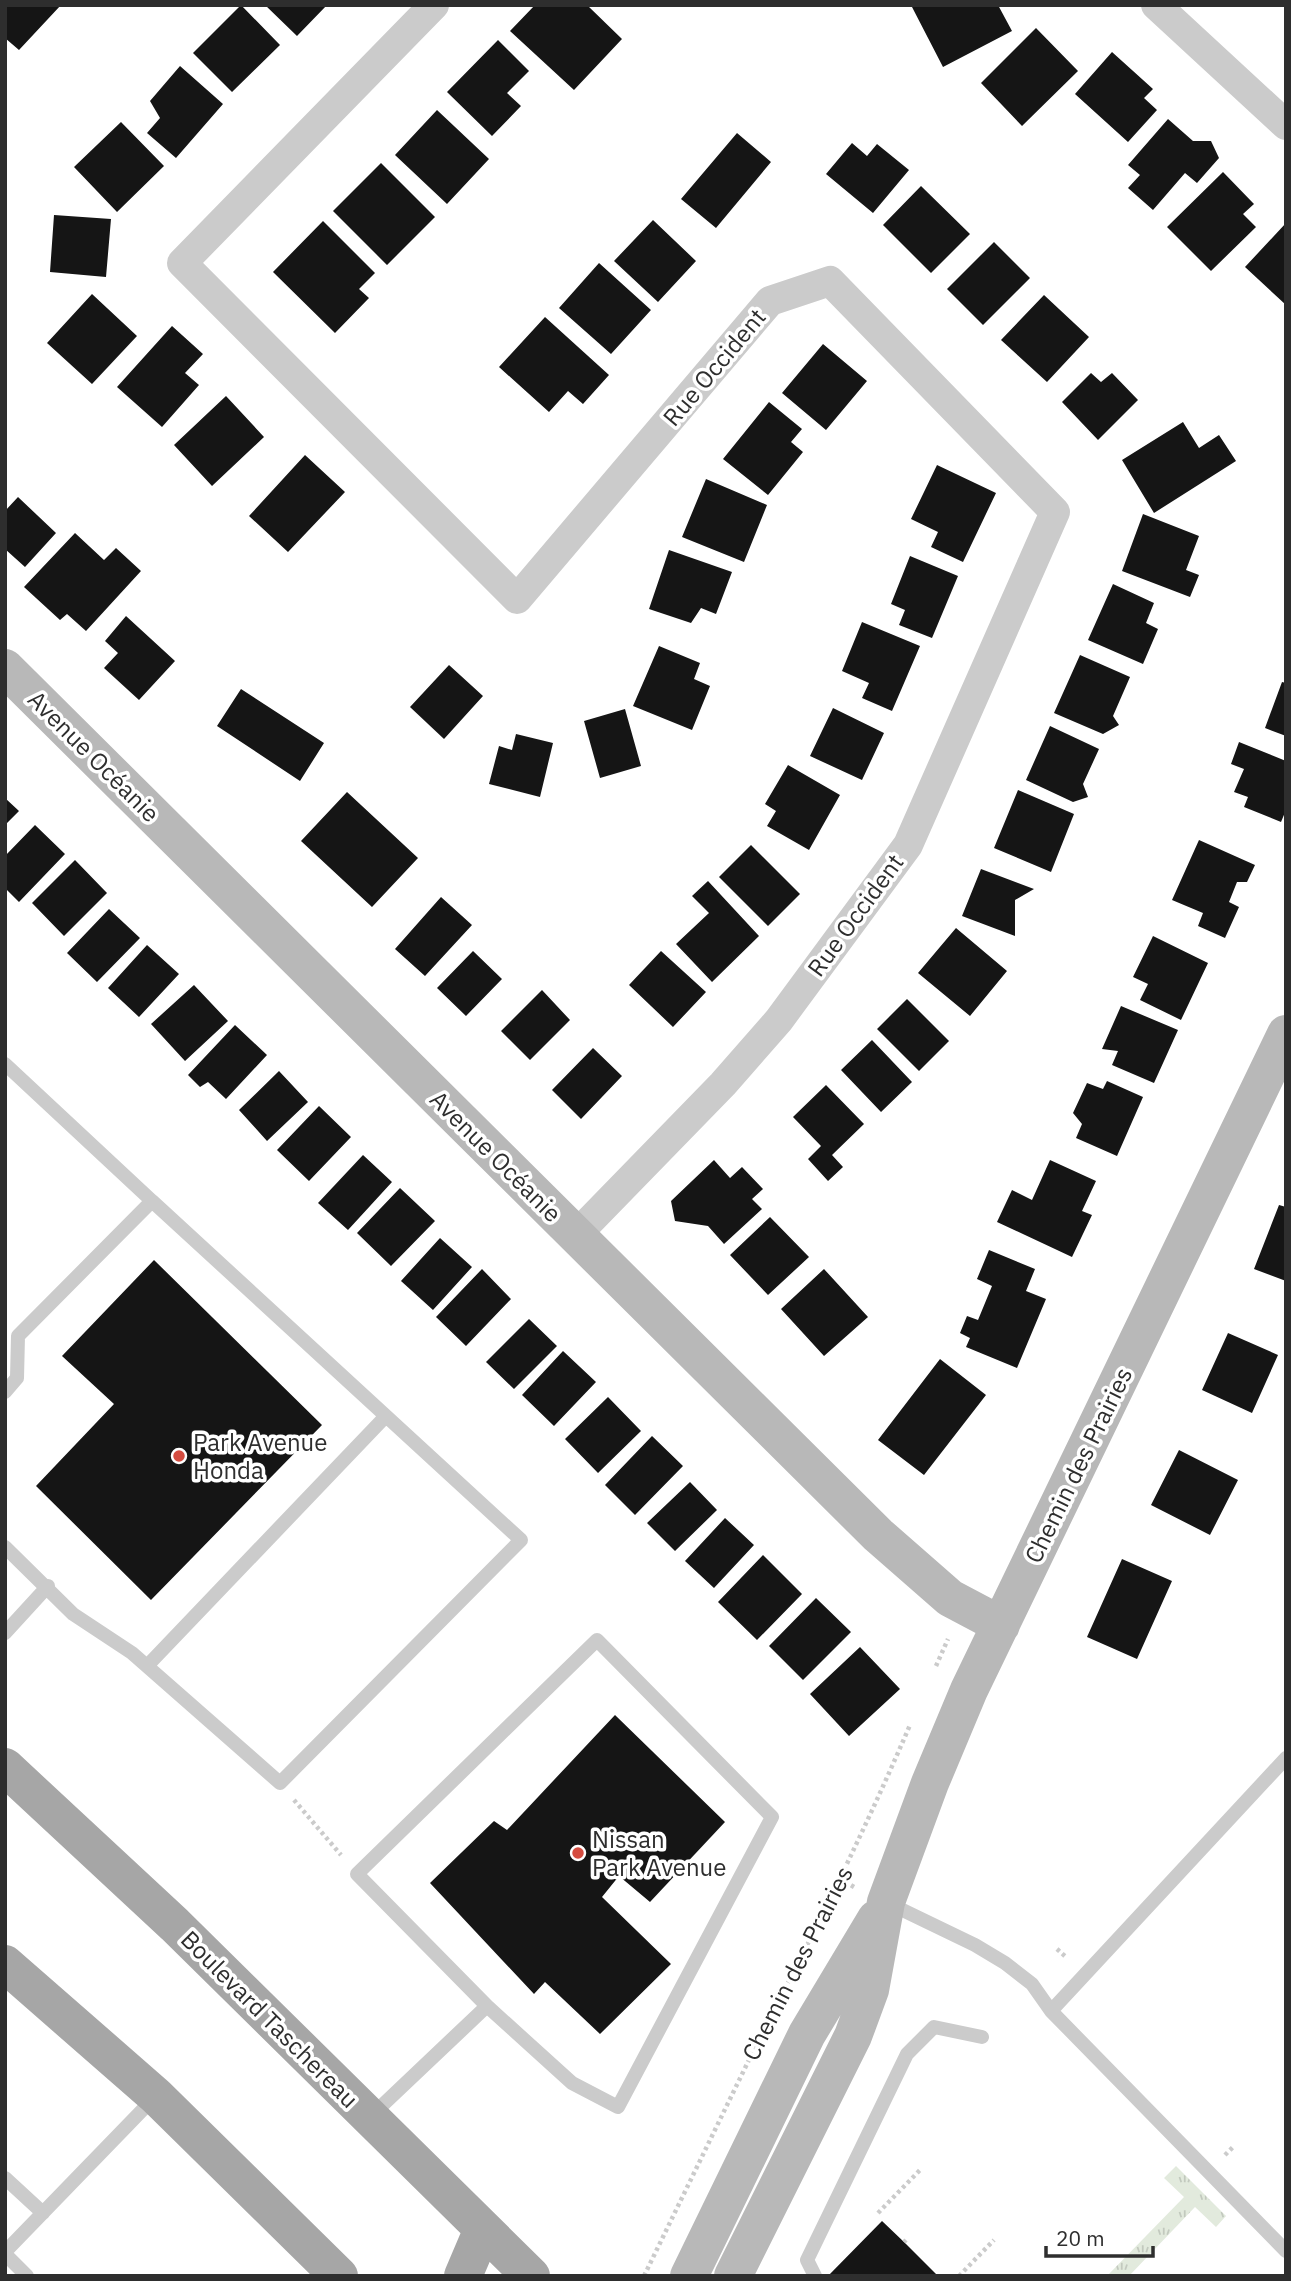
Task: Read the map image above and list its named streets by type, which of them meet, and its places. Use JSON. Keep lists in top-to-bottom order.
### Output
{
  "streets": {
    "main road": ["Boulevard Taschereau"],
    "street": ["Rue Occident", "Avenue Océanie", "Chemin des Prairies"]
  },
  "crossings": [
    ["Rue Occident", "Avenue Océanie"],
    ["Avenue Océanie", "Chemin des Prairies"]
  ],
  "places": ["Park Avenue Honda", "Nissan Park Avenue"],
  "scale_bar": "20 m"
}
